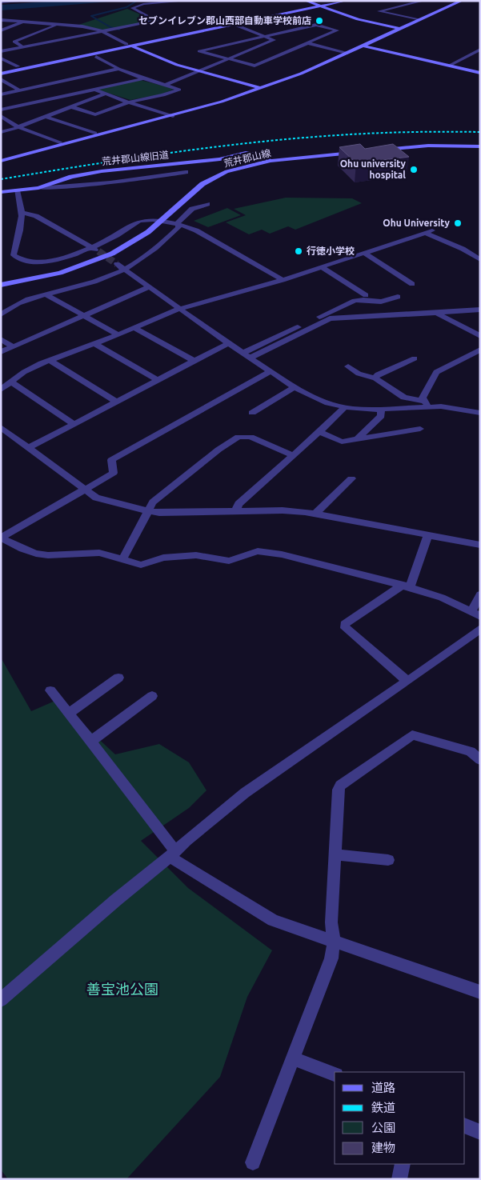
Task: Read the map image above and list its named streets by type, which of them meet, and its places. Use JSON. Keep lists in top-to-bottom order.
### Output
{
  "streets": {
    "street": ["荒井郡山線旧道", "荒井郡山線"]
  },
  "crossings": [
    ["荒井郡山線旧道", "荒井郡山線"]
  ],
  "parks": ["善宝池公園"],
  "places": [
    "セブンイレブン郡山西部自動車学校前店",
    "Ohu university hospital",
    "Ohu University",
    "行徳小学校"
  ],
  "legend": [
    "道路",
    "鉄道",
    "公園",
    "建物"
  ]
}
